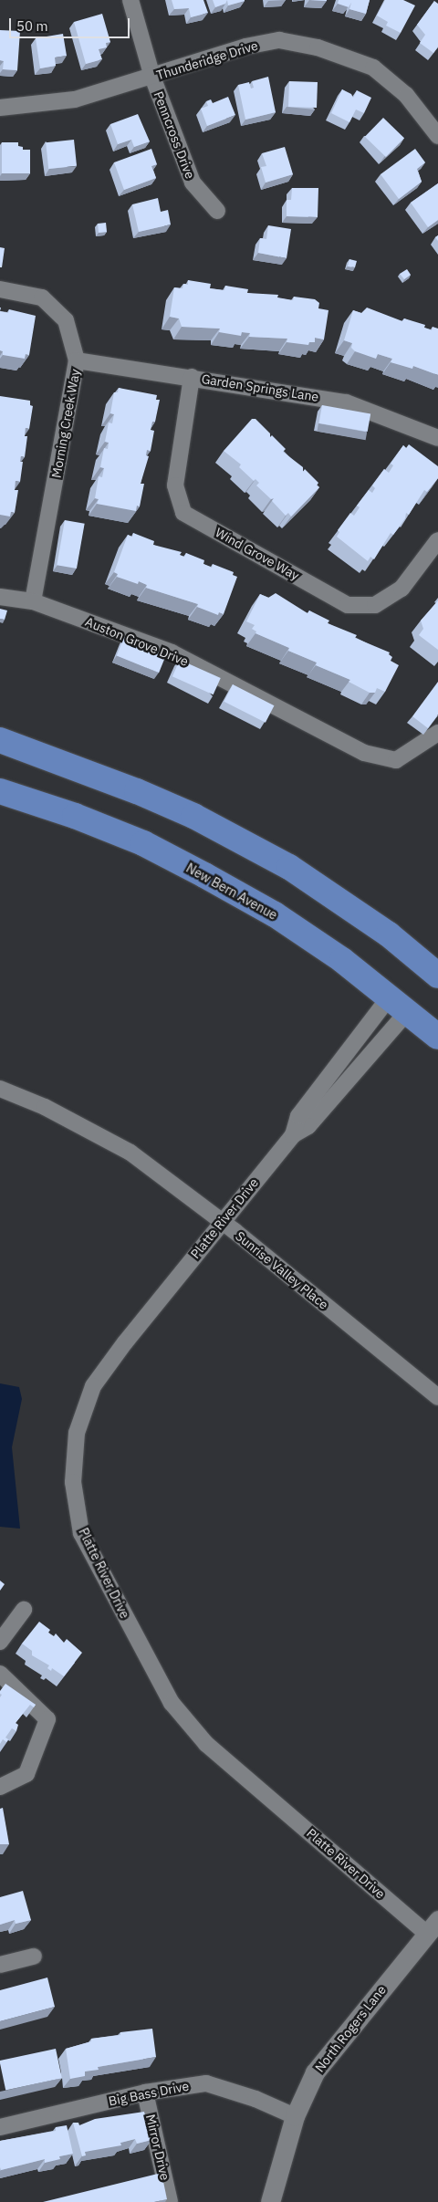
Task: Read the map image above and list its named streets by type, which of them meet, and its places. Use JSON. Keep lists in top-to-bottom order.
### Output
{
  "streets": {
    "main road": ["New Bern Avenue"],
    "street": [
      "Thunderidge Drive",
      "Penncross Drive",
      "Garden Springs Lane",
      "Morning Creek Way",
      "Wind Grove Way",
      "Auston Grove Drive",
      "Platte River Drive",
      "Sunrise Valley Place",
      "North Rogers Lane",
      "Big Bass Drive",
      "Mirror Drive"
    ]
  },
  "crossings": [
    ["Thunderidge Drive", "Penncross Drive"],
    ["Garden Springs Lane", "Morning Creek Way"],
    ["Garden Springs Lane", "Wind Grove Way"],
    ["Morning Creek Way", "Auston Grove Drive"],
    ["New Bern Avenue", "Platte River Drive"],
    ["Platte River Drive", "Sunrise Valley Place"],
    ["Platte River Drive", "North Rogers Lane"],
    ["North Rogers Lane", "Big Bass Drive"],
    ["Big Bass Drive", "Mirror Drive"]
  ],
  "scale_bar": "50 m"
}
